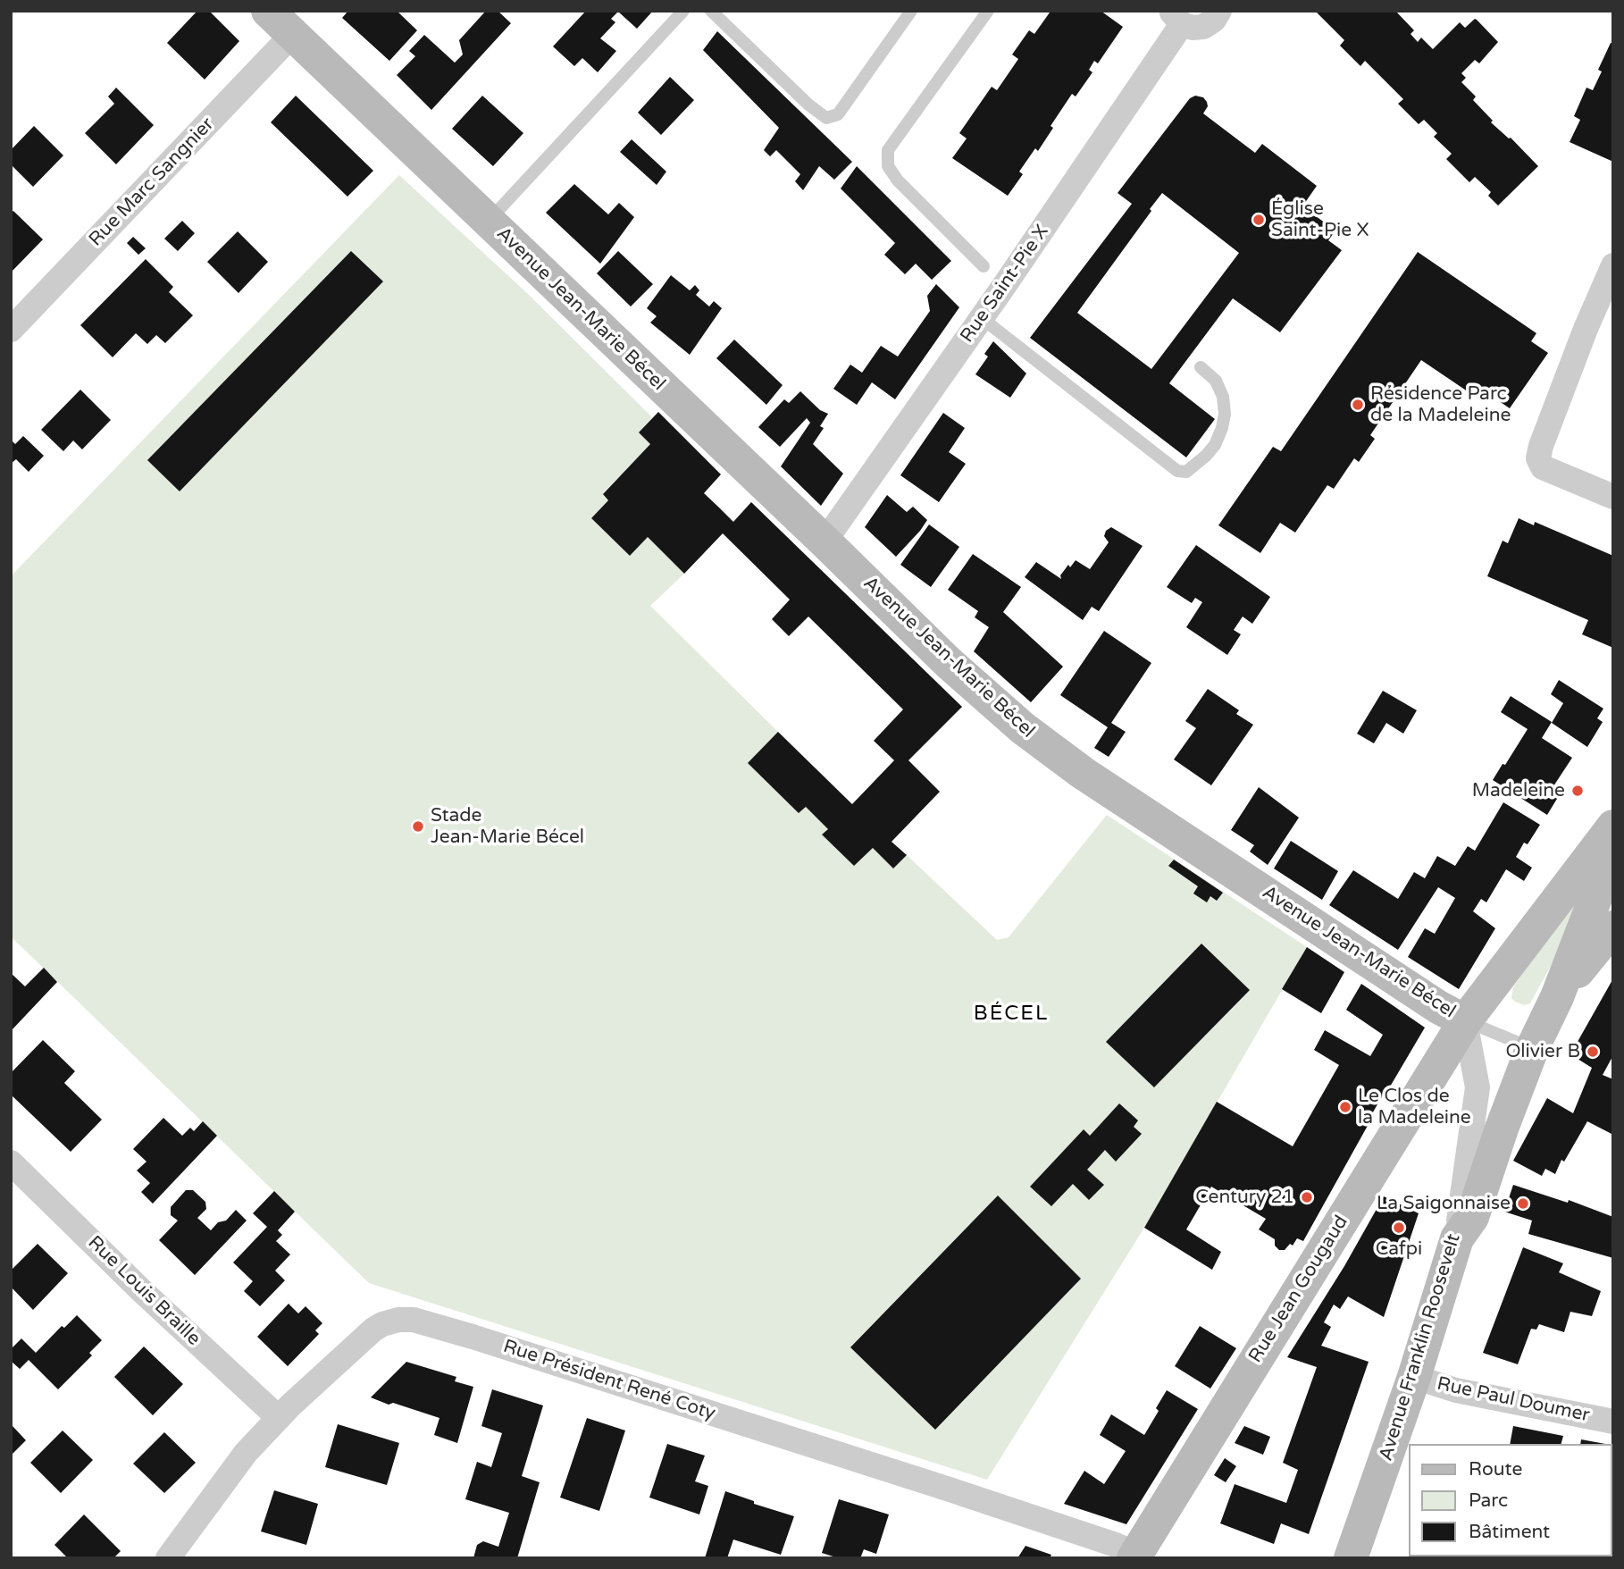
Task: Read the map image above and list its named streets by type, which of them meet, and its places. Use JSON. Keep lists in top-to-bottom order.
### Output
{
  "streets": {
    "street": [
      "Rue Marc Sangnier",
      "Rue Saint-Pie X",
      "Avenue Jean-Marie Bécel",
      "Rue Jean Gougaud",
      "Rue Louis Braille",
      "Avenue Franklin Roosevelt",
      "Rue Président René Coty",
      "Rue Paul Doumer"
    ]
  },
  "crossings": [
    ["Rue Marc Sangnier", "Avenue Jean-Marie Bécel"],
    ["Rue Saint-Pie X", "Avenue Jean-Marie Bécel"],
    ["Avenue Jean-Marie Bécel", "Rue Jean Gougaud"],
    ["Avenue Jean-Marie Bécel", "Avenue Franklin Roosevelt"],
    ["Rue Jean Gougaud", "Avenue Franklin Roosevelt"],
    ["Rue Jean Gougaud", "Rue Président René Coty"],
    ["Rue Louis Braille", "Rue Président René Coty"],
    ["Avenue Franklin Roosevelt", "Rue Paul Doumer"]
  ],
  "districts": ["BÉCEL"],
  "places": [
    "Église Saint-Pie X",
    "Résidence Parc de la Madeleine",
    "Madeleine",
    "Stade Jean-Marie Bécel",
    "Olivier B",
    "Le Clos de la Madeleine",
    "Century 21",
    "La Saigonnaise",
    "Cafpi"
  ],
  "legend": ["Route", "Parc", "Bâtiment"]
}
